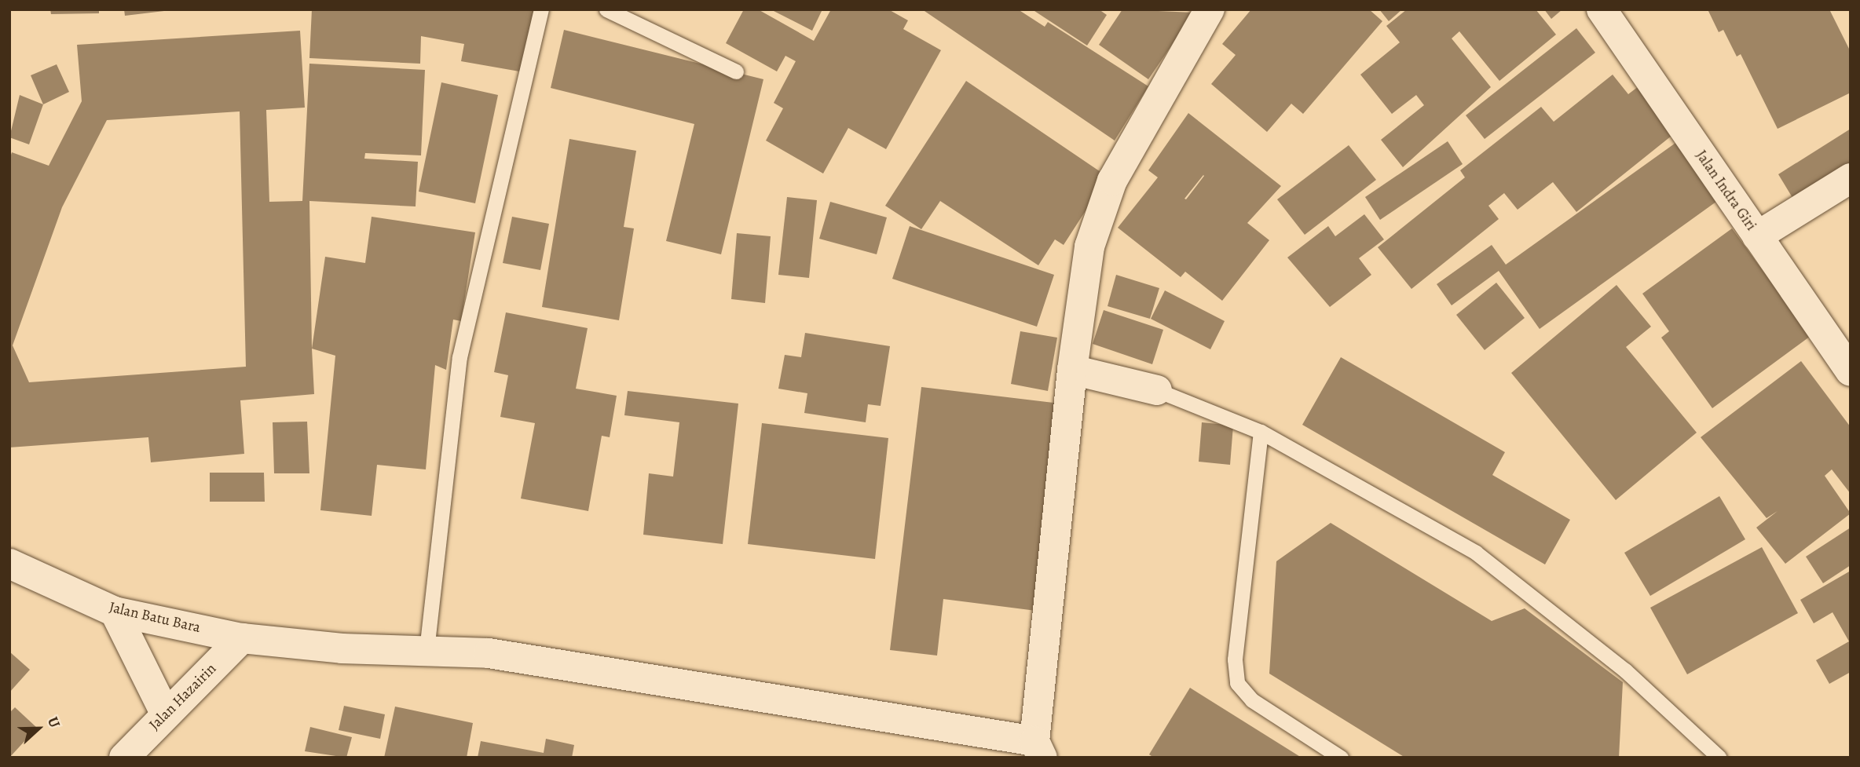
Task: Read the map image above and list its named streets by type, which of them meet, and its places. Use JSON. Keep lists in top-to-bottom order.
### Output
{
  "streets": {
    "street": ["Jalan Indra Giri", "Jalan Batu Bara", "Jalan Hazairin"]
  },
  "crossings": [
    ["Jalan Batu Bara", "Jalan Hazairin"]
  ],
  "north": "right"
}
